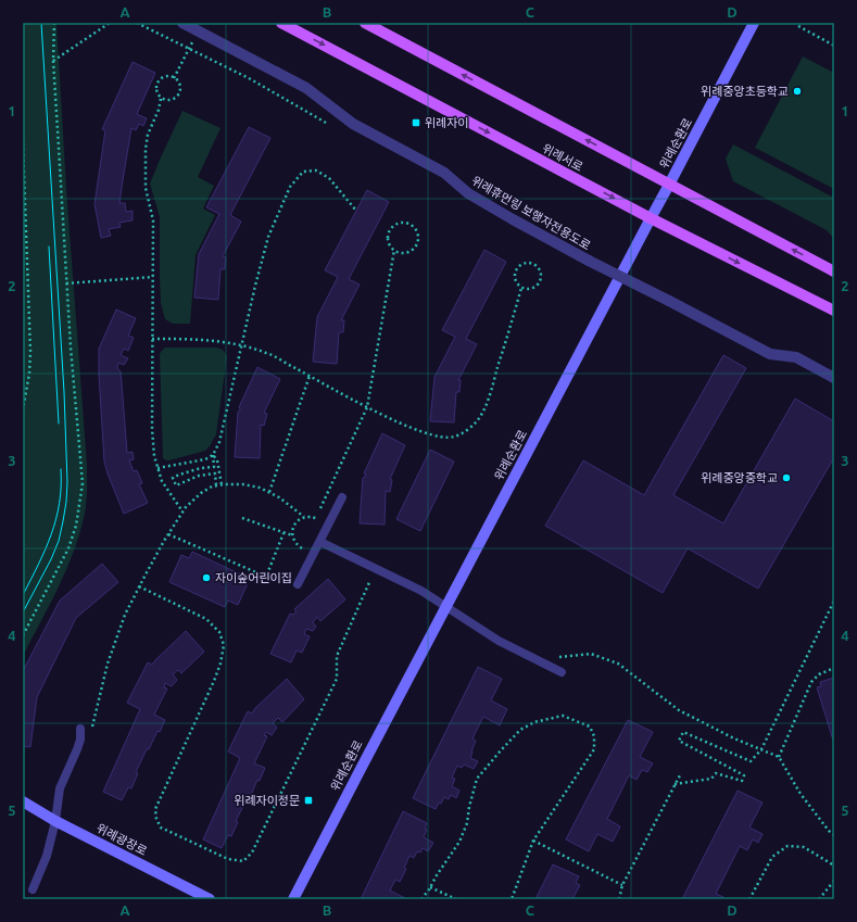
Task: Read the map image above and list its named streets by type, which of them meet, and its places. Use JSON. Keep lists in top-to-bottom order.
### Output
{
  "streets": {
    "main road": ["위례서로"],
    "street": ["위례순환로", "위례휴먼링 보행자전용도로", "위례광장로"]
  },
  "crossings": [
    ["위례순환로", "위례서로"]
  ],
  "places": {
    "other": ["위례중앙초등학교", "위례중앙중학교", "자이숲어린이집"],
    "transit": ["위례자이", "위례자이정문"]
  },
  "grid": {
    "columns": [
      "A",
      "B",
      "C",
      "D"
    ],
    "rows": [
      "1",
      "2",
      "3",
      "4",
      "5"
    ]
  }
}
